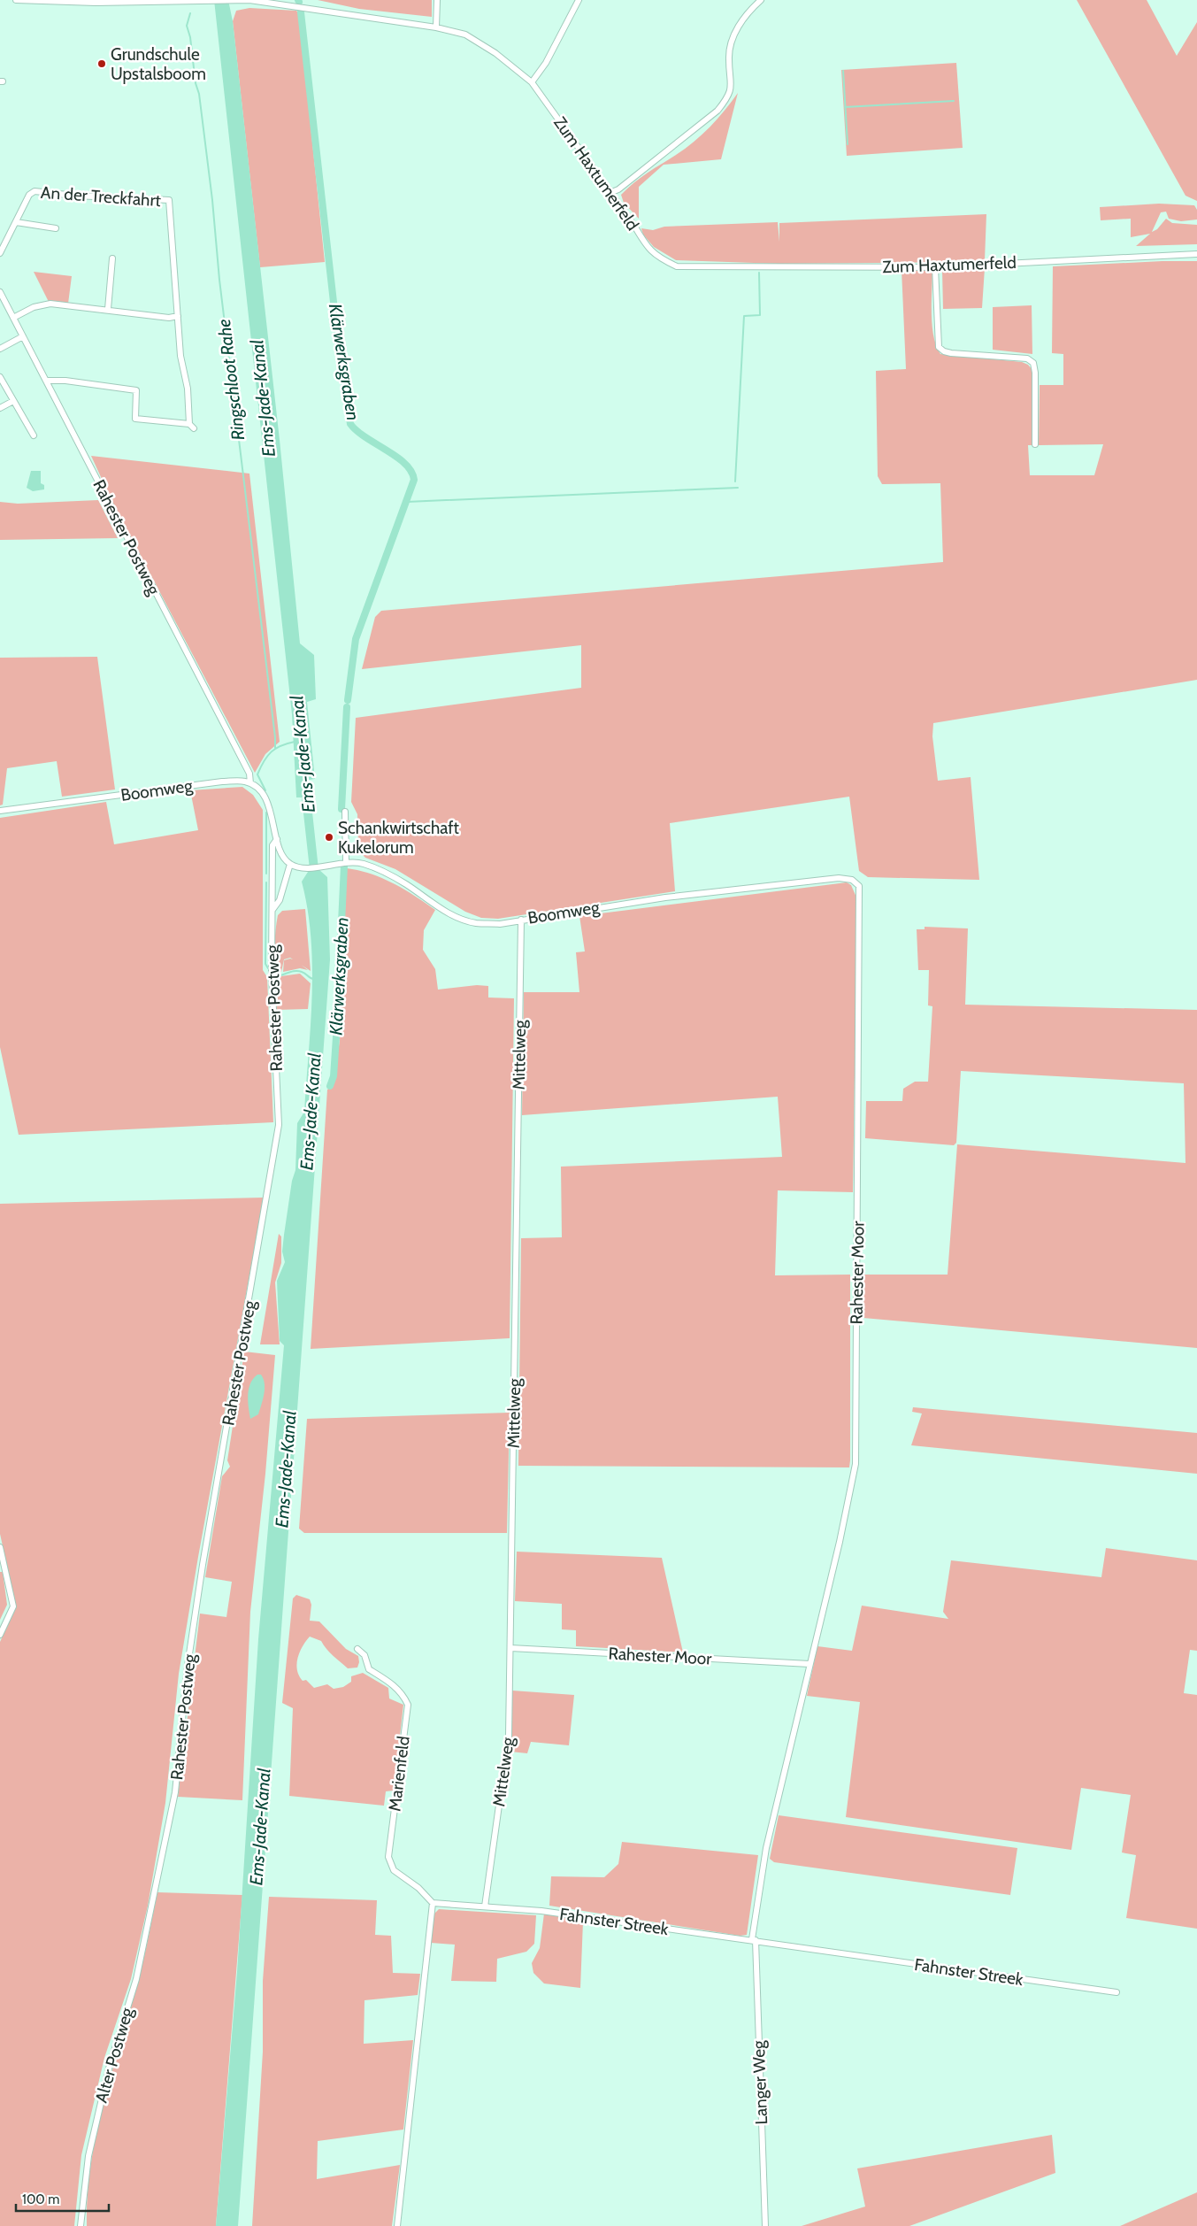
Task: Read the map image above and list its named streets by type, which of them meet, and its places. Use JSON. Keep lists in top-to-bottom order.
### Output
{
  "streets": {
    "street": [
      "Zum Haxtumerfeld",
      "An der Treckfahrt",
      "Rahester Postweg",
      "Boomweg",
      "Mittelweg",
      "Rahester Moor",
      "Marienfeld",
      "Fahnster Streek",
      "Alter Postweg",
      "Langer Weg"
    ]
  },
  "crossings": [
    ["Rahester Postweg", "Boomweg"],
    ["Rahester Postweg", "Alter Postweg"],
    ["Boomweg", "Mittelweg"],
    ["Boomweg", "Rahester Moor"],
    ["Mittelweg", "Rahester Moor"],
    ["Mittelweg", "Fahnster Streek"],
    ["Rahester Moor", "Fahnster Streek"],
    ["Rahester Moor", "Langer Weg"],
    ["Marienfeld", "Fahnster Streek"],
    ["Fahnster Streek", "Langer Weg"]
  ],
  "water": ["Klärwerksgraben", "Ringschloot Rahe", "Ems-Jade-Kanal"],
  "places": ["Grundschule Upstalsboom", "Schankwirtschaft Kukelorum"],
  "scale_bar": "100 m"
}
